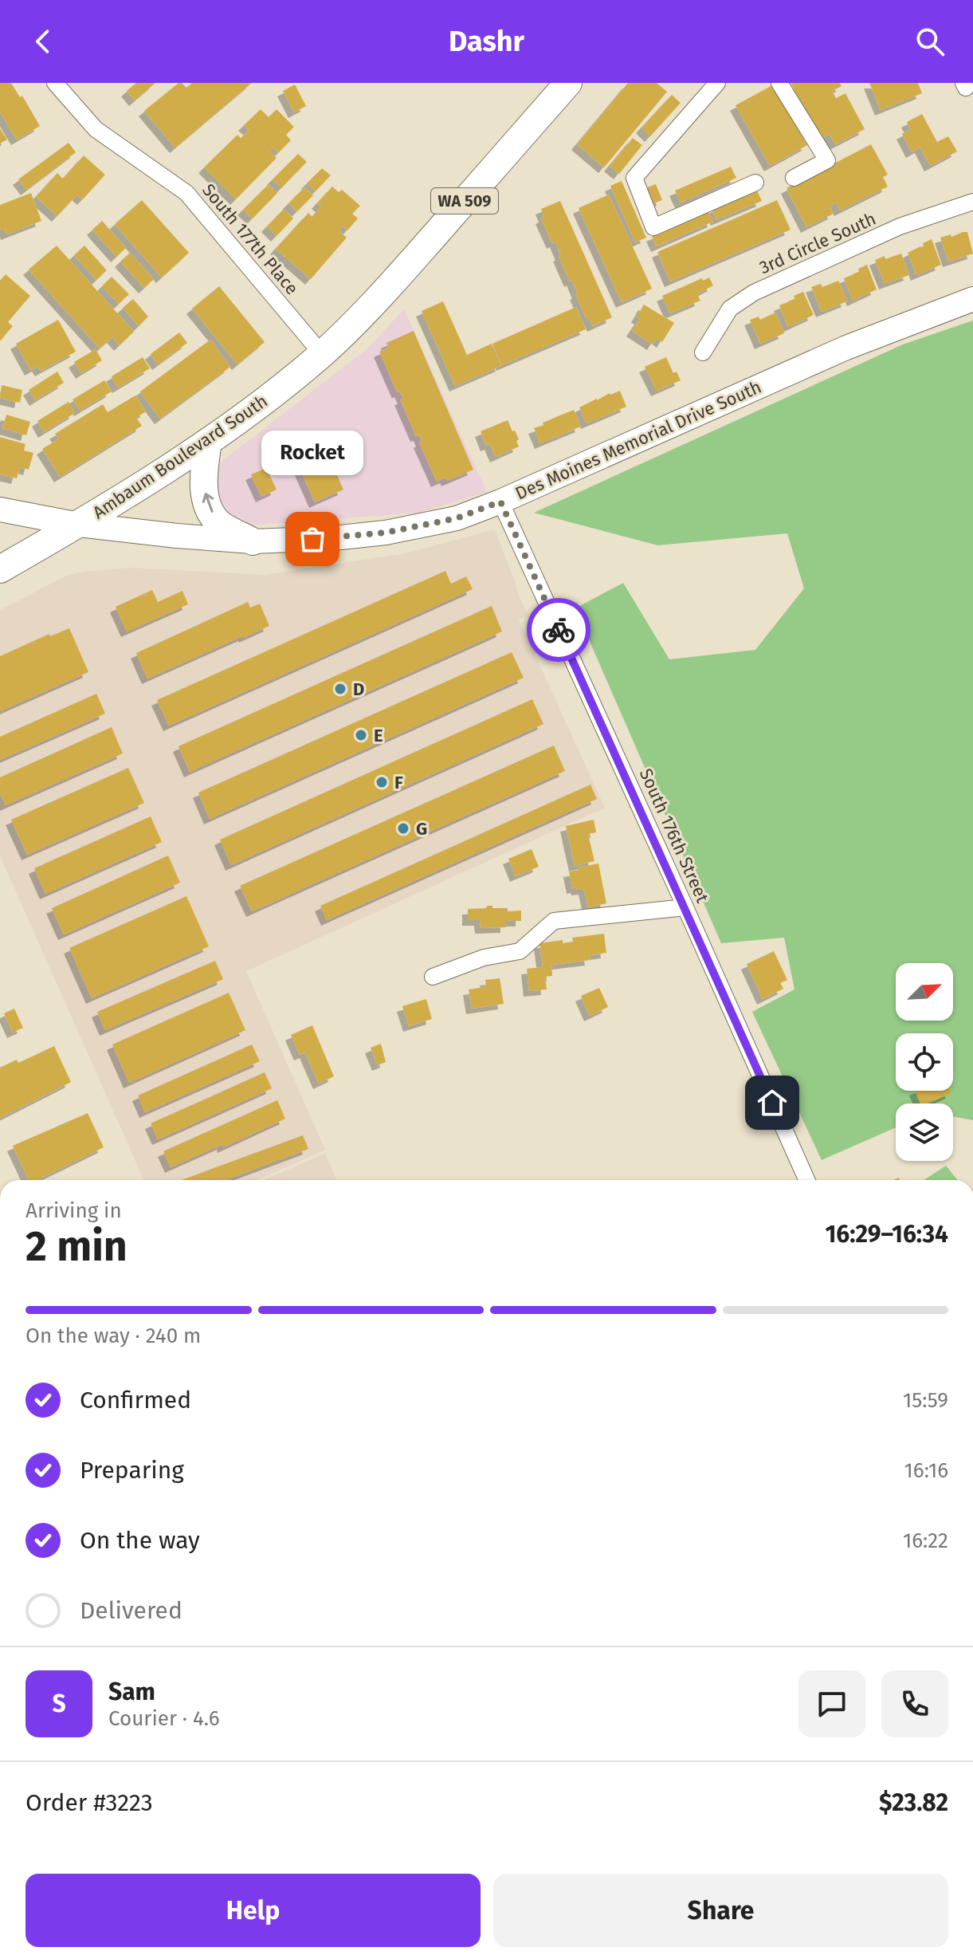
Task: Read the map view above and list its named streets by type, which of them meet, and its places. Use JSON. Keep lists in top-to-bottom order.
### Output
{
  "streets": {
    "main road": ["WA 509", "Des Moines Memorial Drive South", "Ambaum Boulevard South"],
    "street": ["South 177th Place", "3rd Circle South", "South 176th Street"]
  },
  "crossings": [
    ["WA 509", "Des Moines Memorial Drive South"],
    ["WA 509", "Ambaum Boulevard South"],
    ["South 177th Place", "Ambaum Boulevard South"],
    ["Des Moines Memorial Drive South", "Ambaum Boulevard South"],
    ["Des Moines Memorial Drive South", "South 176th Street"]
  ],
  "places": [
    "Rocket",
    "D",
    "E",
    "F",
    "G"
  ],
  "north": "top right",
  "page": {
    "header": "Dashr",
    "bubble": "Rocket",
    "heading": ["2 min", "Arriving in", "16:29–16:34"],
    "panel": [
      "Sam",
      "Courier · 4.6",
      "Order #3223",
      "$23.82"
    ],
    "bar": "On the way · 240 m",
    "list": [
      ["Confirmed", "15:59"],
      ["Preparing", "16:16"],
      ["On the way", "16:22"],
      "Delivered"
    ],
    "round": "S",
    "buttons": ["Help", "Share"]
  }
}
